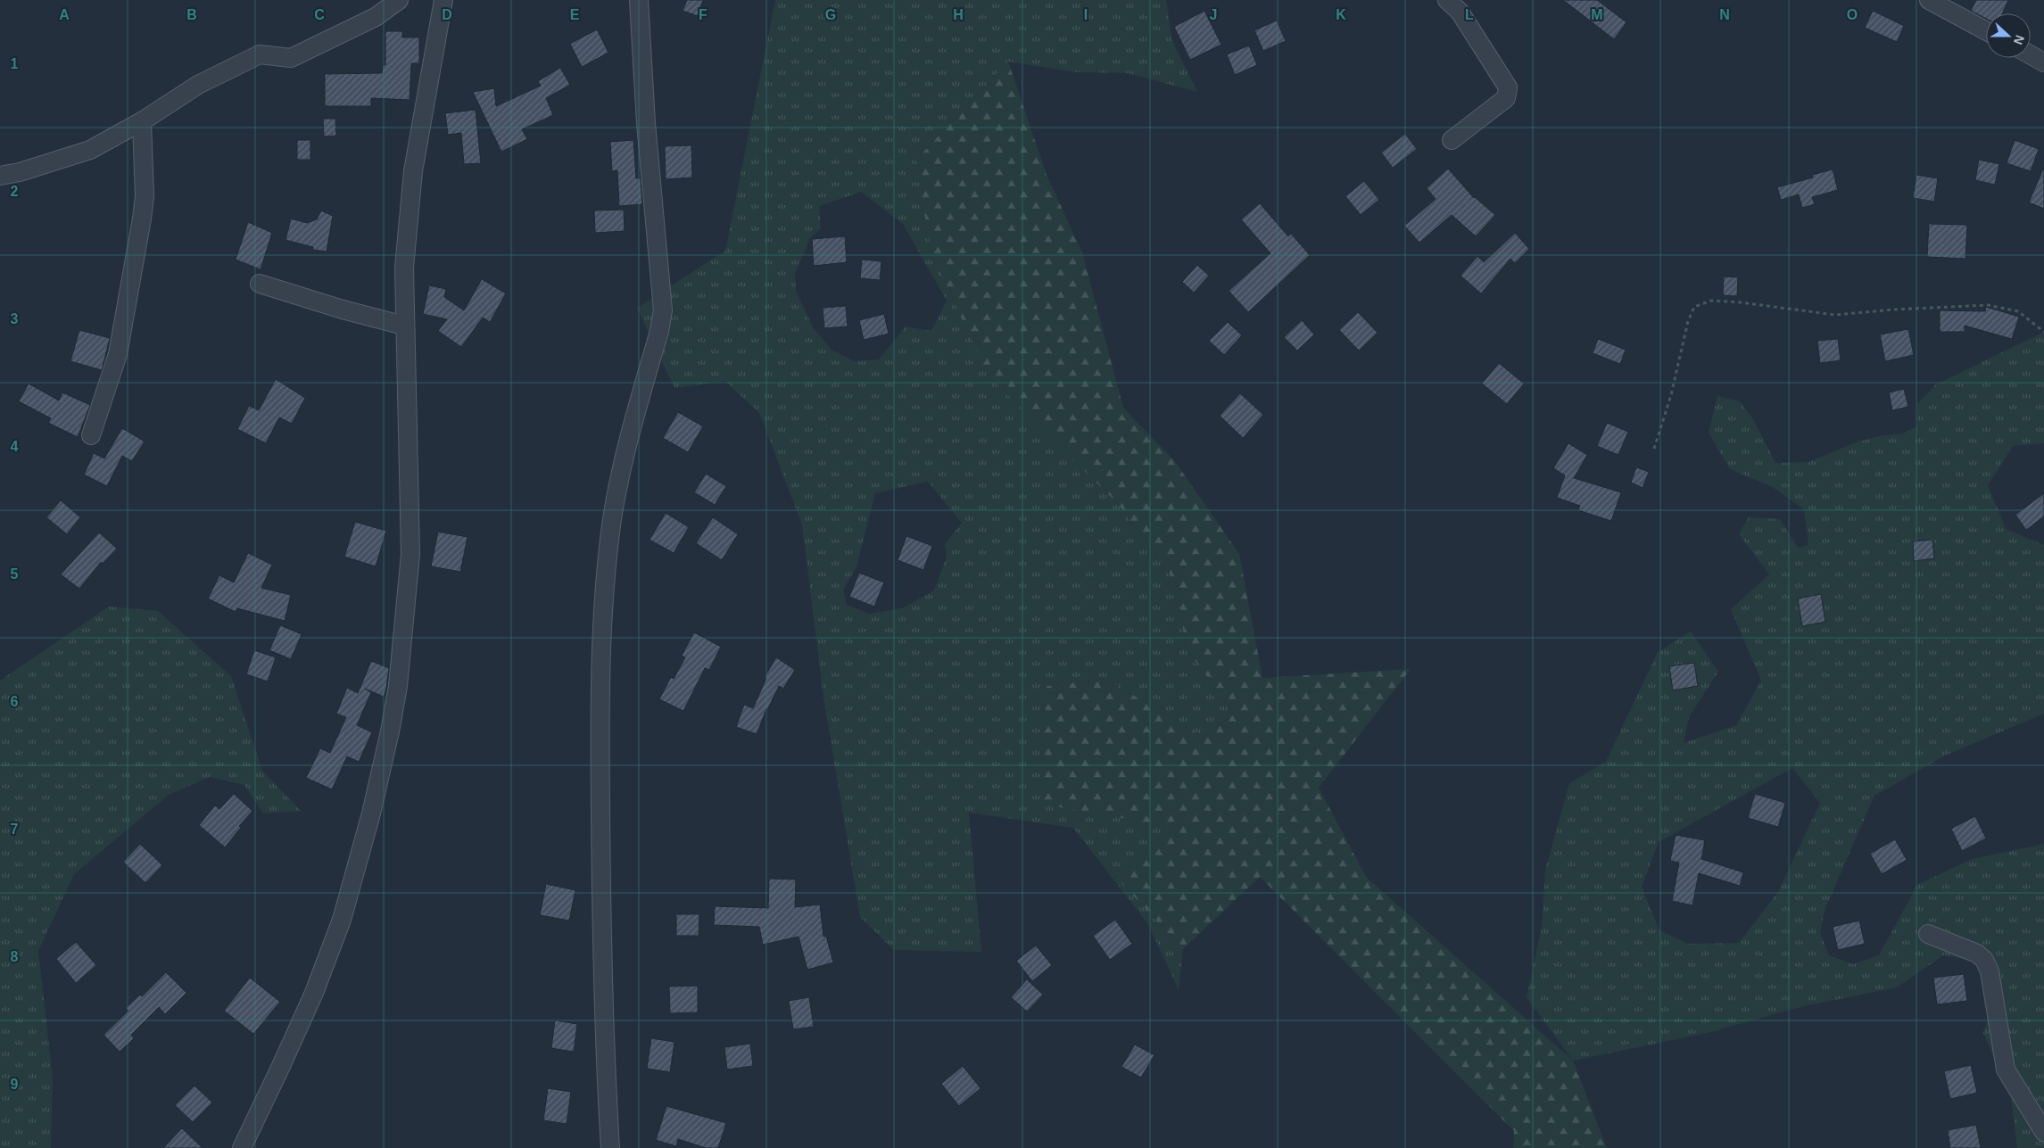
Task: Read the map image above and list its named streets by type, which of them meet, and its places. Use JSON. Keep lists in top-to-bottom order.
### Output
{
  "north": "right",
  "grid": {
    "columns": [
      "A",
      "B",
      "C",
      "D",
      "E",
      "F",
      "G",
      "H",
      "I",
      "J",
      "K",
      "L",
      "M",
      "N",
      "O"
    ],
    "rows": [
      "1",
      "2",
      "3",
      "4",
      "5",
      "6",
      "7",
      "8",
      "9"
    ]
  }
}
